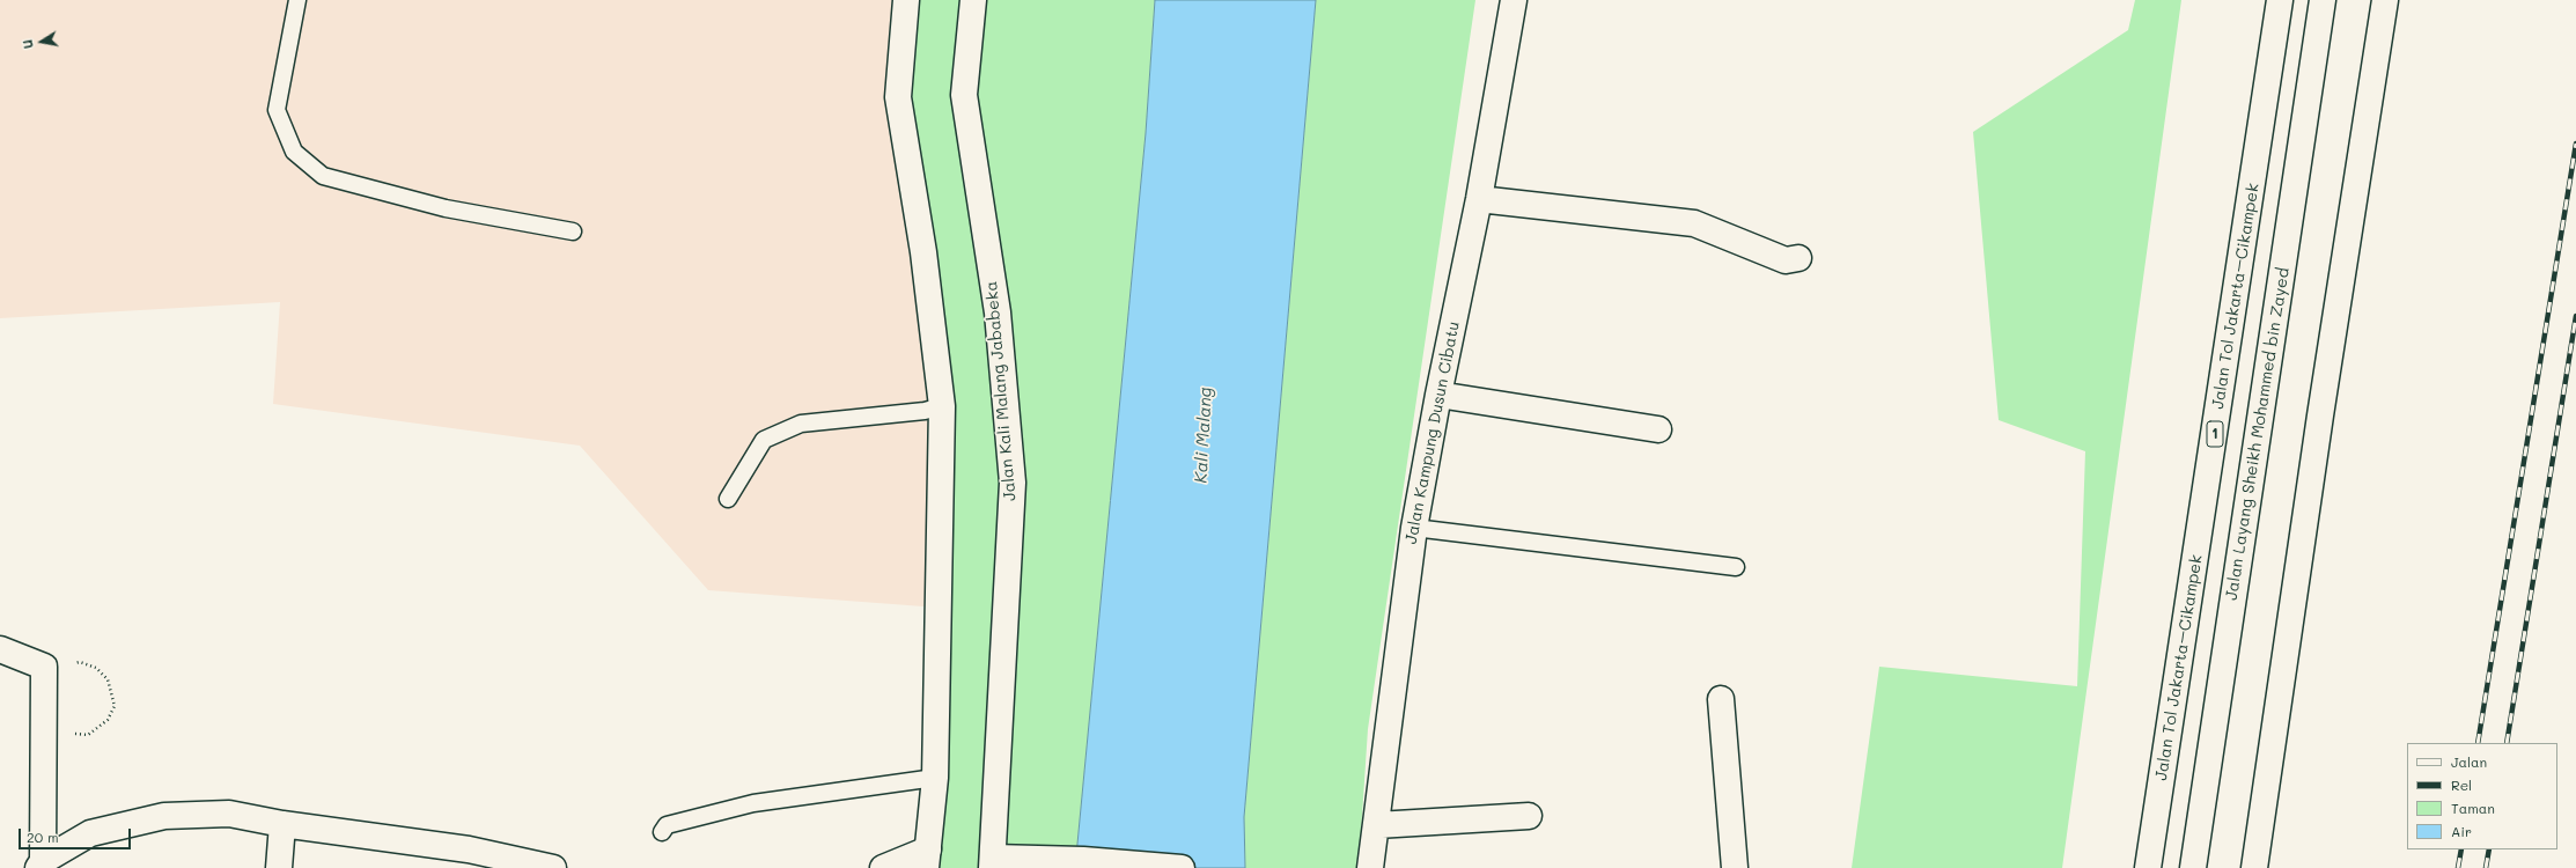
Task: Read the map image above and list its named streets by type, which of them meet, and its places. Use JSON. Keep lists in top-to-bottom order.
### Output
{
  "streets": {
    "main road": [
      "Jalan Tol Jakarta–Cikampek",
      "Jalan Kali Malang Jababeka",
      "Jalan Kampung Dusun Cibatu",
      "1",
      "Jalan Layang Sheikh Mohammed bin Zayed"
    ]
  },
  "water": ["Kali Malang"],
  "legend": [
    "Jalan",
    "Rel",
    "Taman",
    "Air"
  ],
  "scale_bar": "20 m",
  "north": "left"
}
